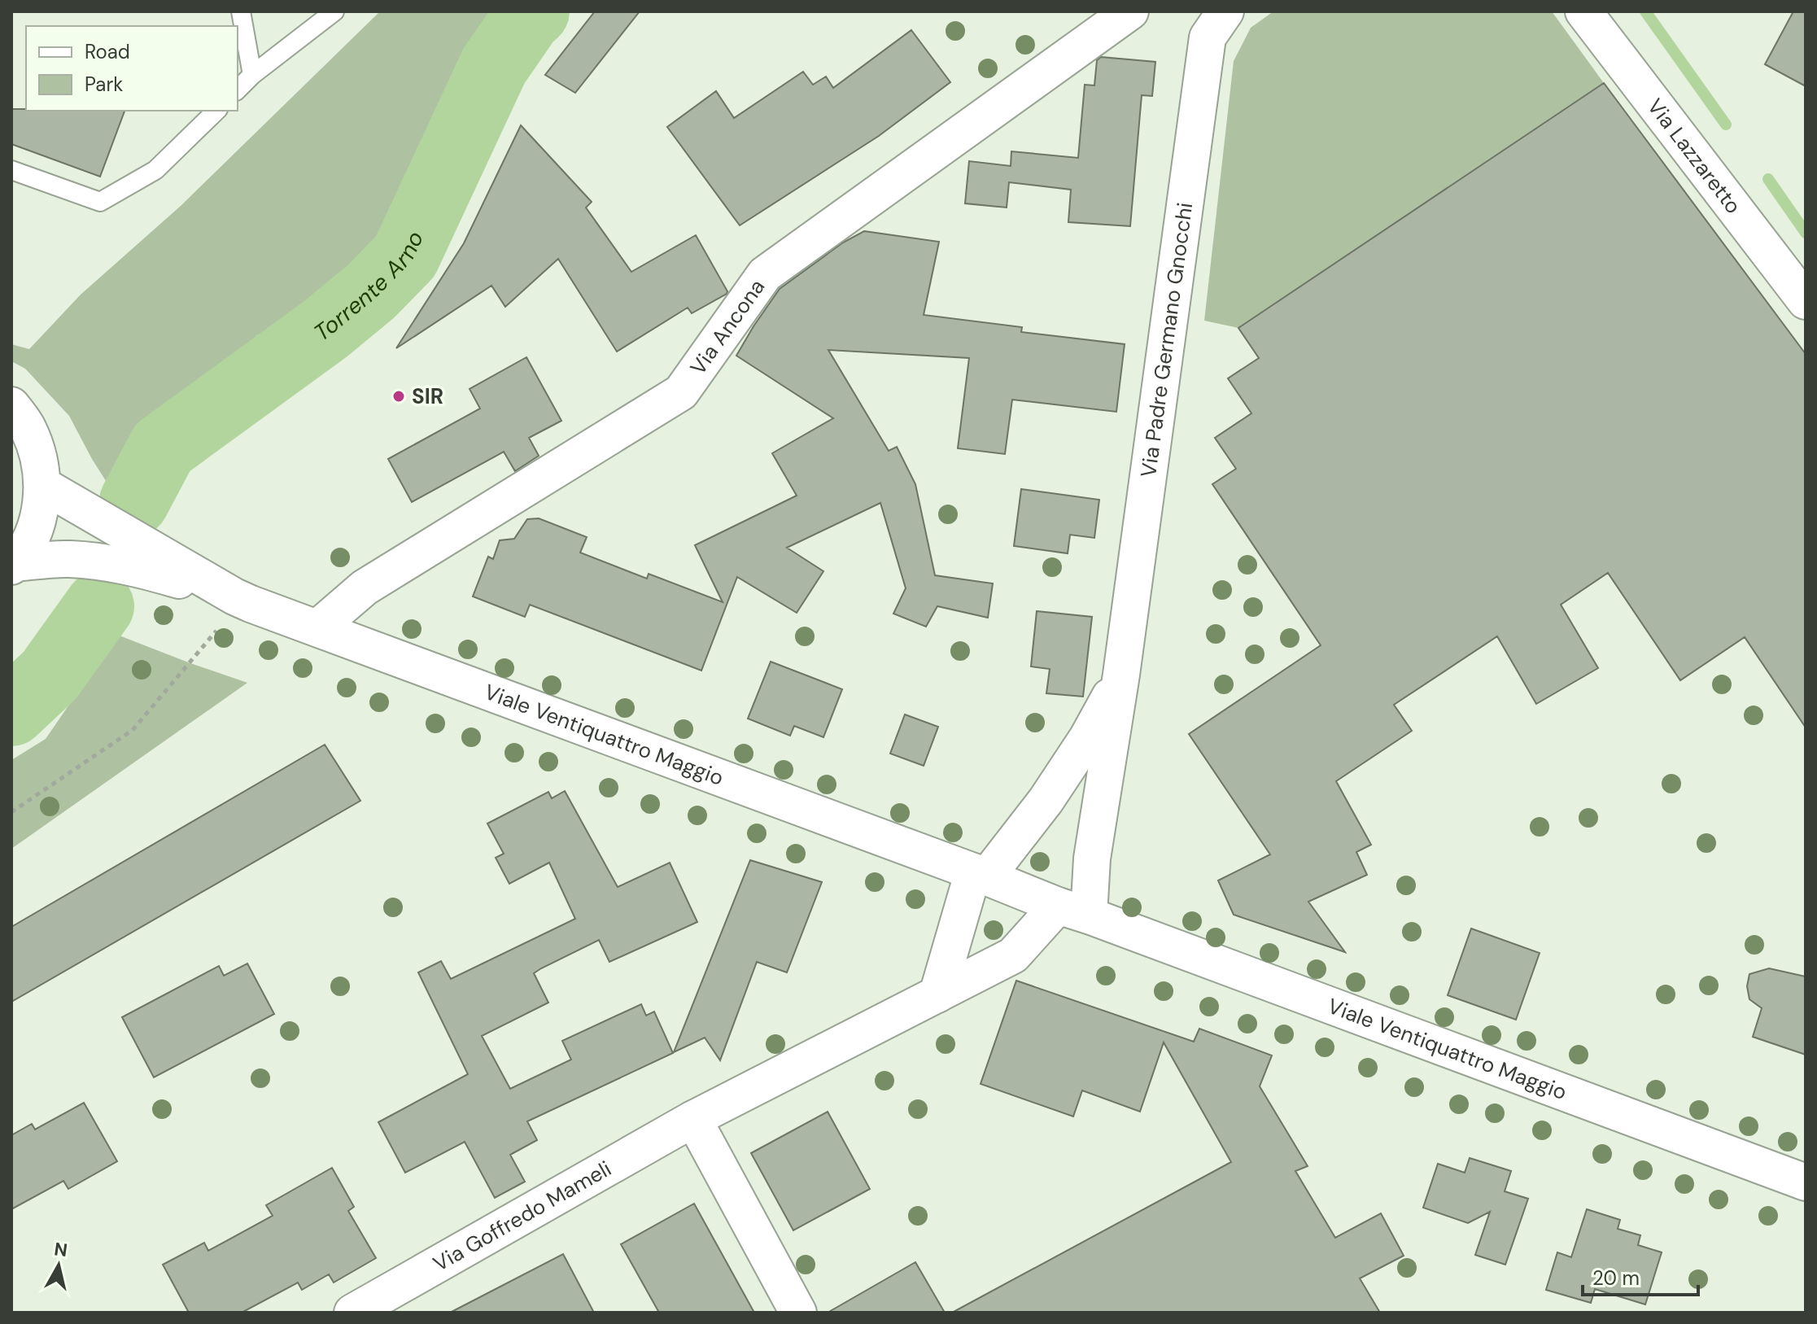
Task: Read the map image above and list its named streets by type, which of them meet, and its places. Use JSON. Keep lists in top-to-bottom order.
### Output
{
  "streets": {
    "street": [
      "Via Lazzaretto",
      "Via Ancona",
      "Via Padre Germano Gnocchi",
      "Viale Ventiquattro Maggio",
      "Via Goffredo Mameli"
    ]
  },
  "crossings": [
    ["Via Ancona", "Viale Ventiquattro Maggio"],
    ["Via Padre Germano Gnocchi", "Viale Ventiquattro Maggio"],
    ["Via Padre Germano Gnocchi", "Via Goffredo Mameli"],
    ["Viale Ventiquattro Maggio", "Via Goffredo Mameli"]
  ],
  "water": ["Torrente Arno"],
  "places": ["SIR"],
  "legend": ["Road", "Park"],
  "scale_bar": "20 m",
  "north": "top"
}
